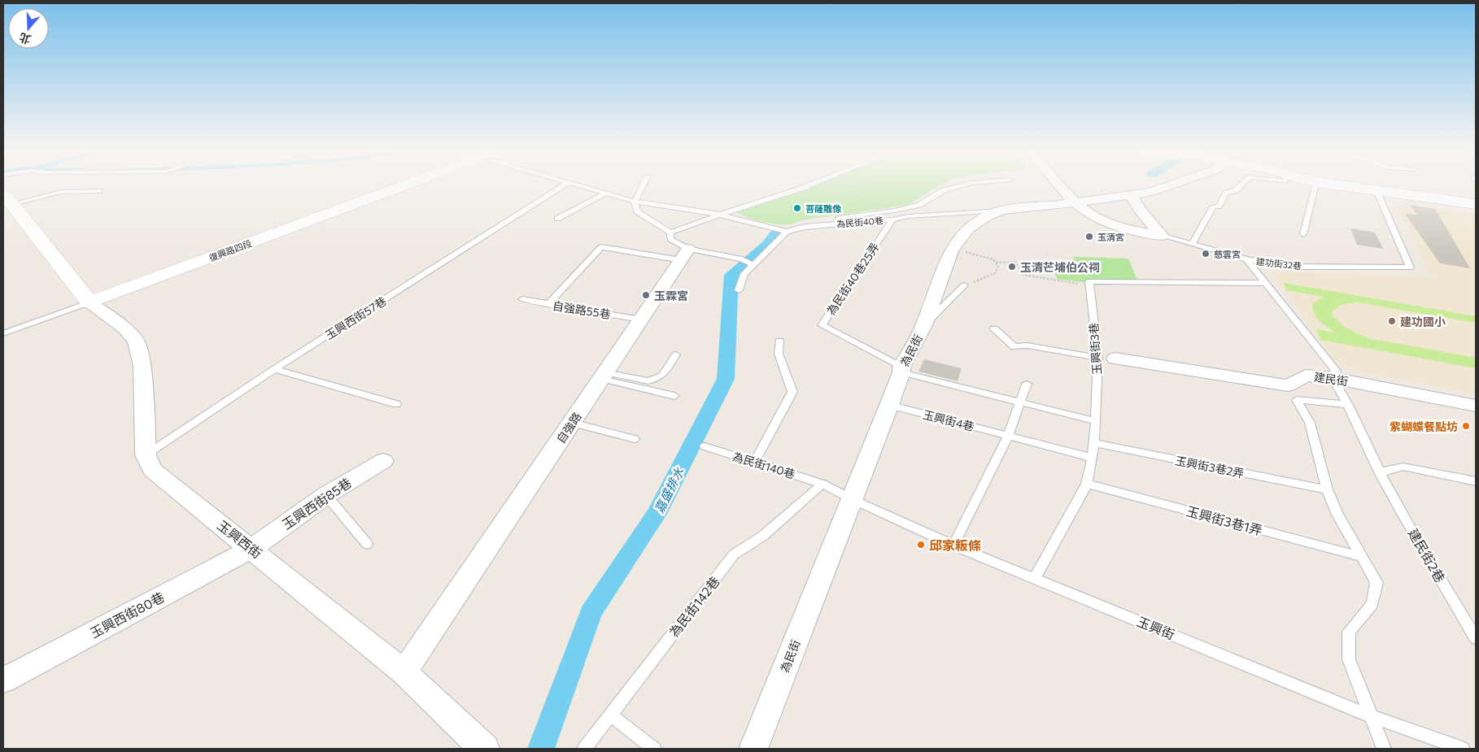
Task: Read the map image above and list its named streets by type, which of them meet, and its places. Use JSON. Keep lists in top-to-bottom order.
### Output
{
  "streets": {
    "street": [
      "復興路四段",
      "建功街32巷",
      "為民街",
      "建民街",
      "自強路",
      "玉興西街85巷",
      "玉興西街",
      "玉興西街80巷"
    ],
    "lane": [
      "為民街40巷",
      "為民街40巷25弄",
      "自強路55巷",
      "玉興西街57巷",
      "玉興街3巷",
      "玉興街4巷",
      "為民街140巷",
      "玉興街3巷2弄",
      "玉興街3巷1弄",
      "建民街2巷",
      "為民街142巷",
      "玉興街"
    ]
  },
  "crossings": [
    ["為民街40巷", "為民街40巷25弄"],
    ["為民街40巷", "為民街"],
    ["復興路四段", "玉興西街"],
    ["建功街32巷", "為民街"],
    ["為民街40巷25弄", "為民街"],
    ["自強路55巷", "自強路"],
    ["玉興西街57巷", "玉興西街"],
    ["玉興街3巷", "建民街"],
    ["玉興街3巷", "玉興街4巷"],
    ["玉興街3巷", "玉興街3巷2弄"],
    ["玉興街3巷", "玉興街3巷1弄"],
    ["玉興街3巷", "玉興街"],
    ["為民街", "玉興街4巷"],
    ["為民街", "為民街140巷"],
    ["為民街", "玉興街"],
    ["建民街", "建民街2巷"],
    ["自強路", "玉興西街"],
    ["為民街140巷", "為民街142巷"],
    ["為民街140巷", "玉興街"],
    ["玉興西街85巷", "玉興西街"],
    ["玉興西街85巷", "玉興西街80巷"],
    ["玉興西街", "玉興西街80巷"]
  ],
  "water": ["嘉盛排水"],
  "places": [
    "菩薩雕像",
    "玉清宮",
    "慈雲宮",
    "玉清芒埔伯公祠",
    "玉霖宮",
    "建功國小",
    "紫蝴蝶餐點坊",
    "邱家粄條"
  ],
  "north": "bottom"
}
